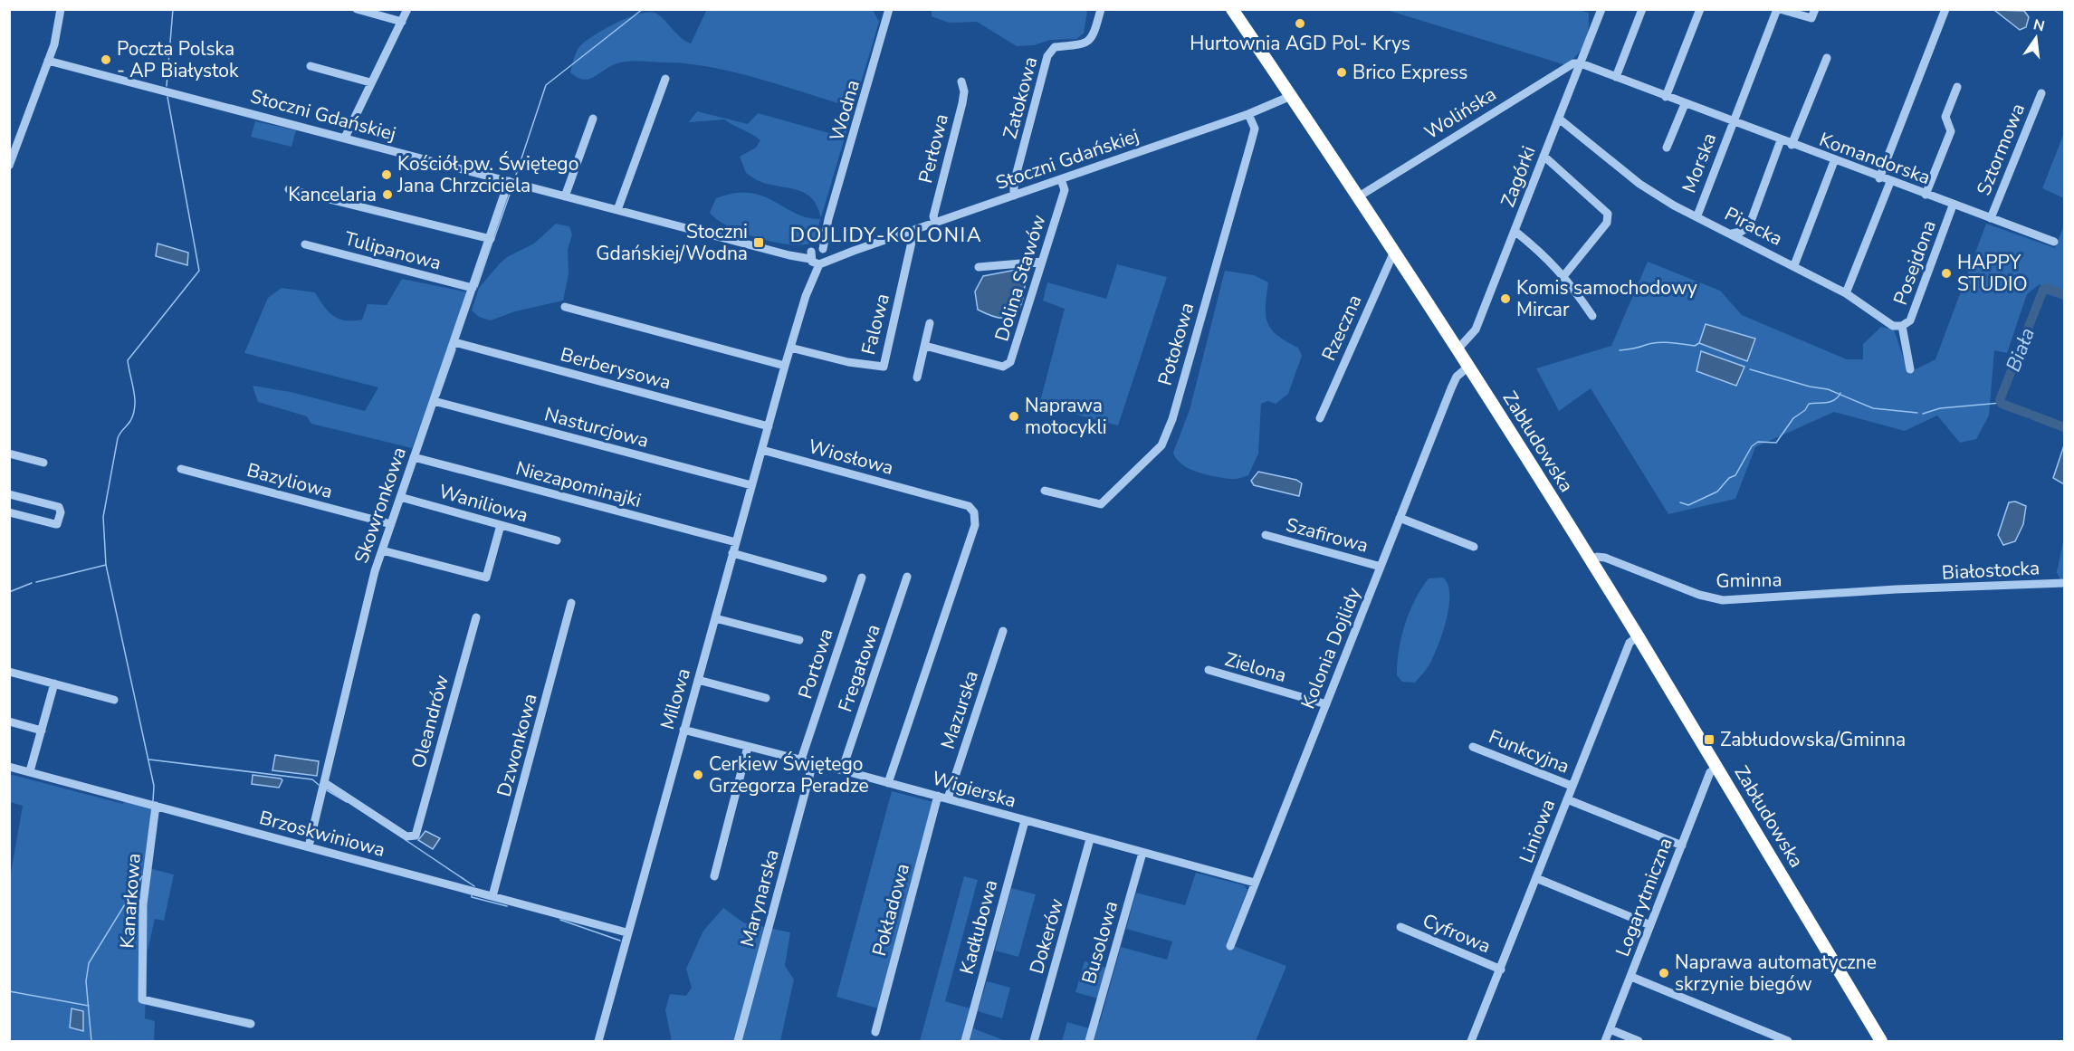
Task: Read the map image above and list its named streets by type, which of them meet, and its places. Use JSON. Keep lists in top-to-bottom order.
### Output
{
  "streets": {
    "highway": ["Zabłudowska"],
    "street": [
      "Zatokowa",
      "Wodna",
      "Wolińska",
      "Stoczni Gdańskiej",
      "Perłowa",
      "Sztormowa",
      "Komandorska",
      "Morska",
      "Zagórki",
      "Piracka",
      "Tulipanowa",
      "Posejdona",
      "Dolina Stawów",
      "Falowa",
      "Rzeczna",
      "Potokowa",
      "Berberysowa",
      "Nasturcjowa",
      "Wiosłowa",
      "Bazyliowa",
      "Niezapominajki",
      "Waniliowa",
      "Skowronkowa",
      "Szafirowa",
      "Białostocka",
      "Gminna",
      "Kolonia Dojlidy",
      "Portowa",
      "Zielona",
      "Fregatowa",
      "Milowa",
      "Mazurska",
      "Oleandrów",
      "Dzwonkowa",
      "Funkcyjna",
      "Wigierska",
      "Liniowa",
      "Brzoskwiniowa",
      "Logarytmiczna",
      "Marynarska",
      "Kanarkowa",
      "Pokładowa",
      "Kadłubowa",
      "Cyfrowa",
      "Dokerów",
      "Busolowa"
    ]
  },
  "crossings": [
    ["Zatokowa", "Stoczni Gdańskiej"],
    ["Wodna", "Stoczni Gdańskiej"],
    ["Wodna", "Milowa"],
    ["Wolińska", "Komandorska"],
    ["Wolińska", "Zagórki"],
    ["Wolińska", "Zabłudowska"],
    ["Stoczni Gdańskiej", "Perłowa"],
    ["Stoczni Gdańskiej", "Dolina Stawów"],
    ["Stoczni Gdańskiej", "Falowa"],
    ["Stoczni Gdańskiej", "Potokowa"],
    ["Stoczni Gdańskiej", "Zabłudowska"],
    ["Stoczni Gdańskiej", "Skowronkowa"],
    ["Stoczni Gdańskiej", "Milowa"],
    ["Sztormowa", "Komandorska"],
    ["Komandorska", "Morska"],
    ["Komandorska", "Zagórki"],
    ["Komandorska", "Posejdona"],
    ["Morska", "Piracka"],
    ["Zagórki", "Piracka"],
    ["Zagórki", "Zabłudowska"],
    ["Piracka", "Posejdona"],
    ["Tulipanowa", "Skowronkowa"],
    ["Falowa", "Milowa"],
    ["Rzeczna", "Zabłudowska"],
    ["Berberysowa", "Skowronkowa"],
    ["Berberysowa", "Milowa"],
    ["Nasturcjowa", "Skowronkowa"],
    ["Nasturcjowa", "Milowa"],
    ["Zabłudowska", "Gminna"],
    ["Zabłudowska", "Kolonia Dojlidy"],
    ["Zabłudowska", "Liniowa"],
    ["Zabłudowska", "Logarytmiczna"],
    ["Wiosłowa", "Milowa"],
    ["Wiosłowa", "Wigierska"],
    ["Bazyliowa", "Skowronkowa"],
    ["Niezapominajki", "Skowronkowa"],
    ["Niezapominajki", "Milowa"],
    ["Waniliowa", "Skowronkowa"],
    ["Skowronkowa", "Oleandrów"],
    ["Skowronkowa", "Brzoskwiniowa"],
    ["Szafirowa", "Kolonia Dojlidy"],
    ["Białostocka", "Gminna"],
    ["Kolonia Dojlidy", "Zielona"],
    ["Kolonia Dojlidy", "Wigierska"],
    ["Portowa", "Wigierska"],
    ["Fregatowa", "Wigierska"],
    ["Milowa", "Wigierska"],
    ["Milowa", "Brzoskwiniowa"],
    ["Mazurska", "Wigierska"],
    ["Dzwonkowa", "Brzoskwiniowa"],
    ["Funkcyjna", "Liniowa"],
    ["Wigierska", "Marynarska"],
    ["Wigierska", "Pokładowa"],
    ["Wigierska", "Kadłubowa"],
    ["Wigierska", "Dokerów"],
    ["Wigierska", "Busolowa"],
    ["Liniowa", "Cyfrowa"],
    ["Brzoskwiniowa", "Kanarkowa"]
  ],
  "districts": ["DOJLIDY-KOLONIA"],
  "water": ["Biała"],
  "places": {
    "other": [
      "Hurtownia AGD Pol- Krys",
      "Poczta Polska - AP Białystok",
      "Brico Express",
      "Kościół pw. Świętego Jana Chrzciciela",
      "Kancelaria",
      "HAPPY STUDIO",
      "Komis samochodowy Mircar",
      "Naprawa motocykli",
      "Cerkiew Świętego Grzegorza Peradze",
      "Naprawa automatyczne skrzynie biegów"
    ],
    "transit": ["Stoczni Gdańskiej/Wodna", "Zabłudowska/Gminna"]
  },
  "north": "top"
}
